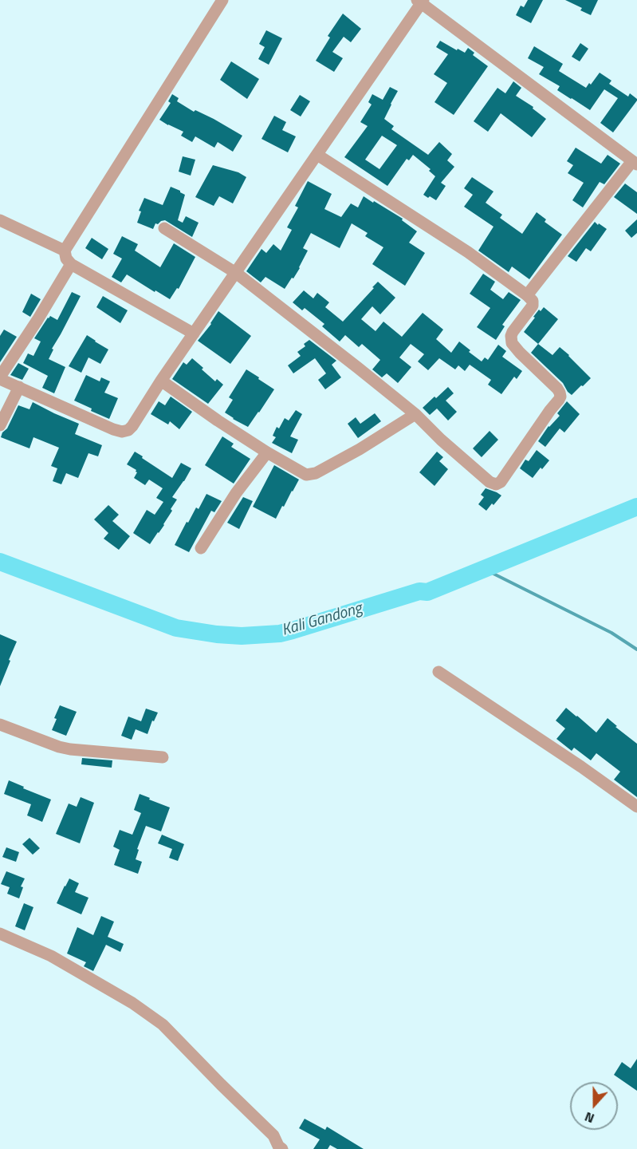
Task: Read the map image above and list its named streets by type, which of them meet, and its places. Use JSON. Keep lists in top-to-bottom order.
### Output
{
  "water": ["Kali Gandong"],
  "north": "bottom"
}
